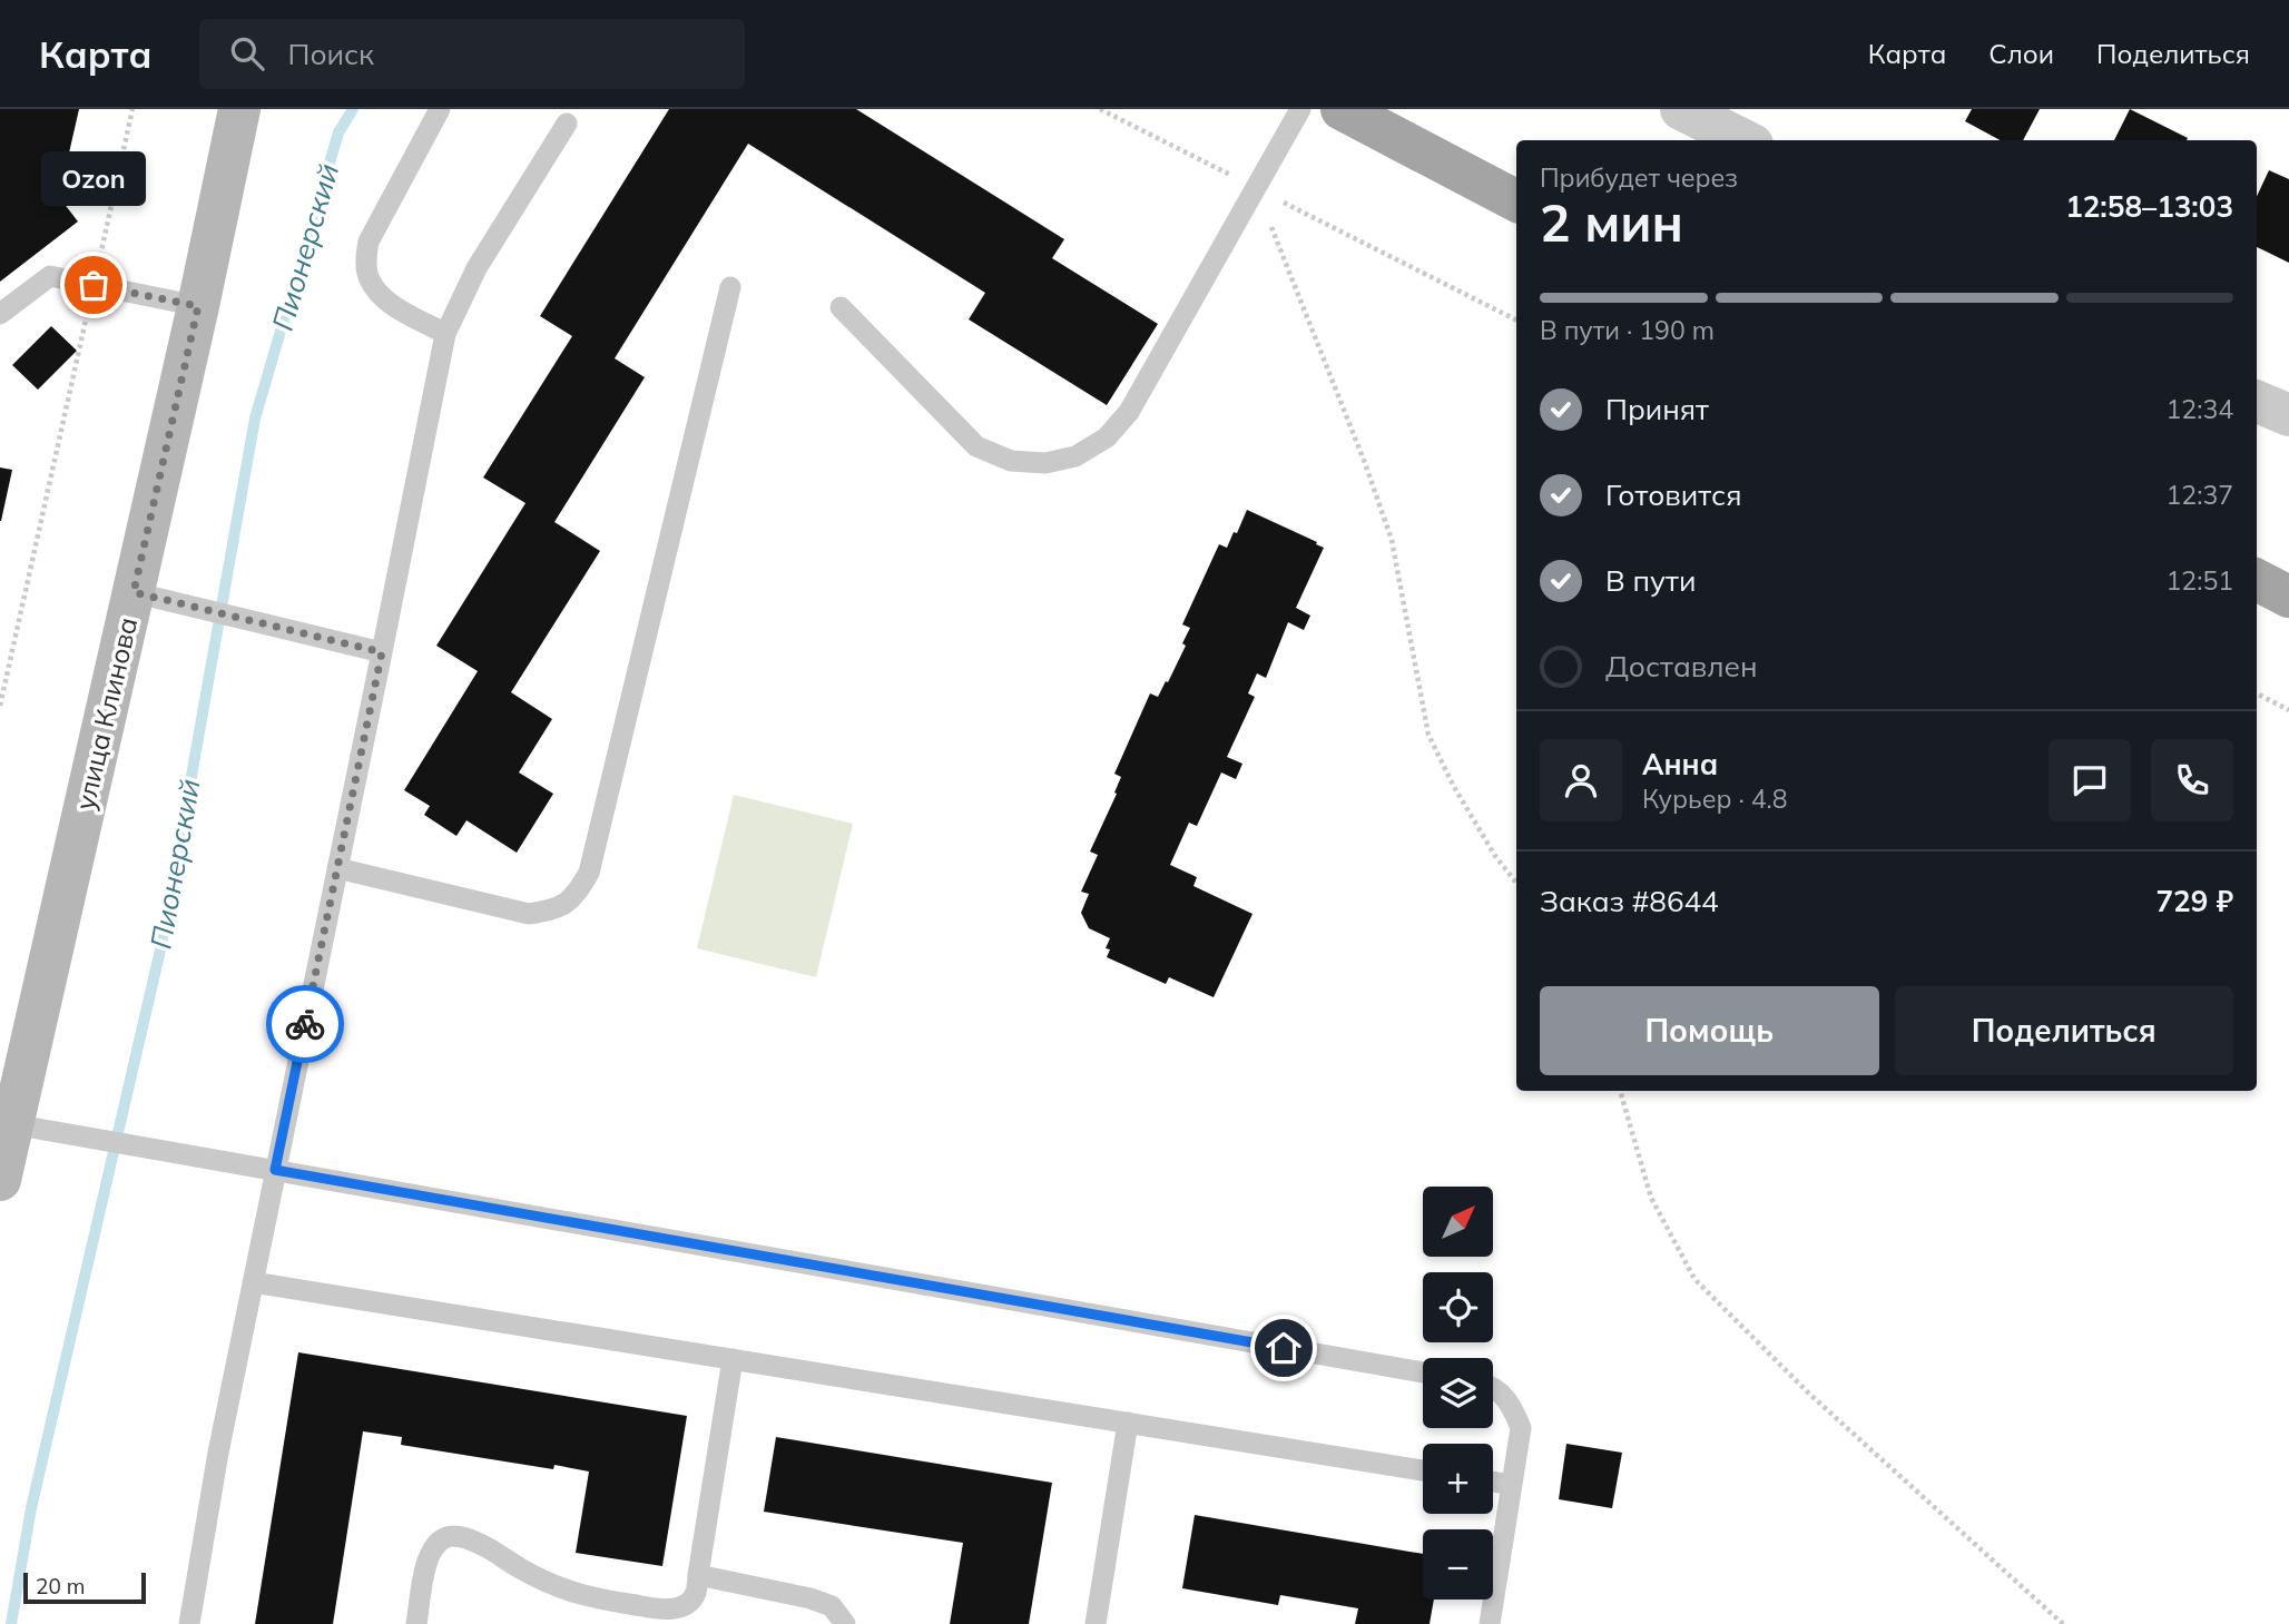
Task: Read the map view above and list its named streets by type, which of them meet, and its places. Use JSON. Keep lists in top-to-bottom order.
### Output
{
  "streets": {
    "street": ["улица Клинова"]
  },
  "water": ["Пионерский"],
  "places": ["Ozon"],
  "scale_bar": "20 m",
  "north": "top right",
  "page": {
    "header": "Карта",
    "search": "Поиск",
    "nav": ["Карта", "Слои", "Поделиться"],
    "heading": ["2 мин", "Прибудет через", "12:58–13:03"],
    "panel": [
      "Анна",
      "Курьер · 4.8",
      "Заказ #8644",
      "729 ₽"
    ],
    "bubble": "Ozon",
    "bar": "В пути · 190 m",
    "list": [
      ["Принят", "12:34"],
      ["Готовится", "12:37"],
      ["В пути", "12:51"],
      "Доставлен"
    ],
    "buttons": ["Помощь", "Поделиться"],
    "map_buttons": ["+", "−"],
    "scale": "20 m"
  }
}
